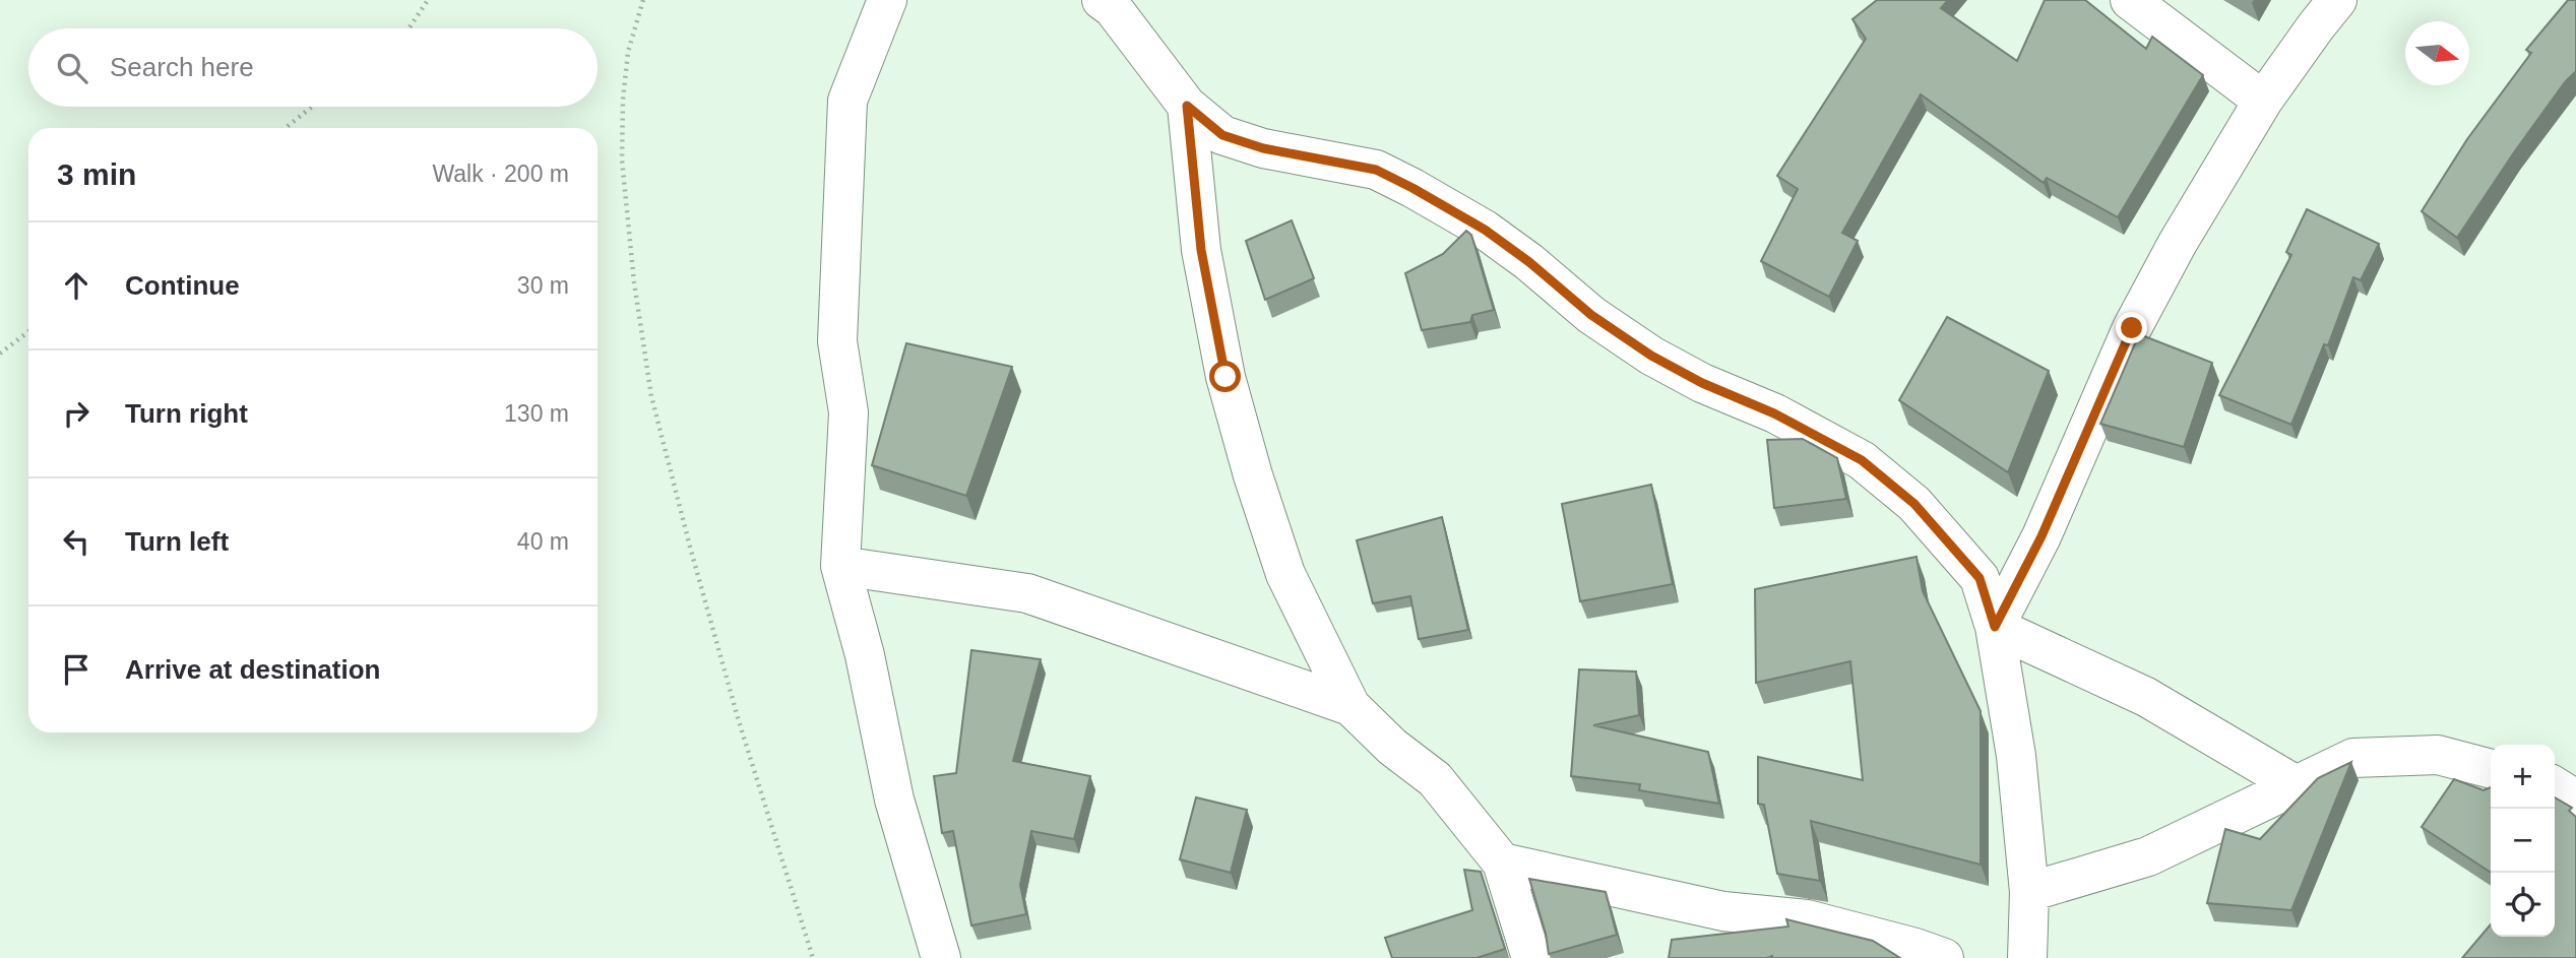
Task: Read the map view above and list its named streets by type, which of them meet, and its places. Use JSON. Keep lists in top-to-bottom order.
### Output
{
  "north": "right",
  "page": {
    "search": "Search here",
    "heading": ["3 min", "Walk · 200 m"],
    "list": [
      ["Continue", "30 m"],
      ["Turn right", "130 m"],
      ["Turn left", "40 m"],
      "Arrive at destination"
    ],
    "map_buttons": ["+", "−"]
  }
}
